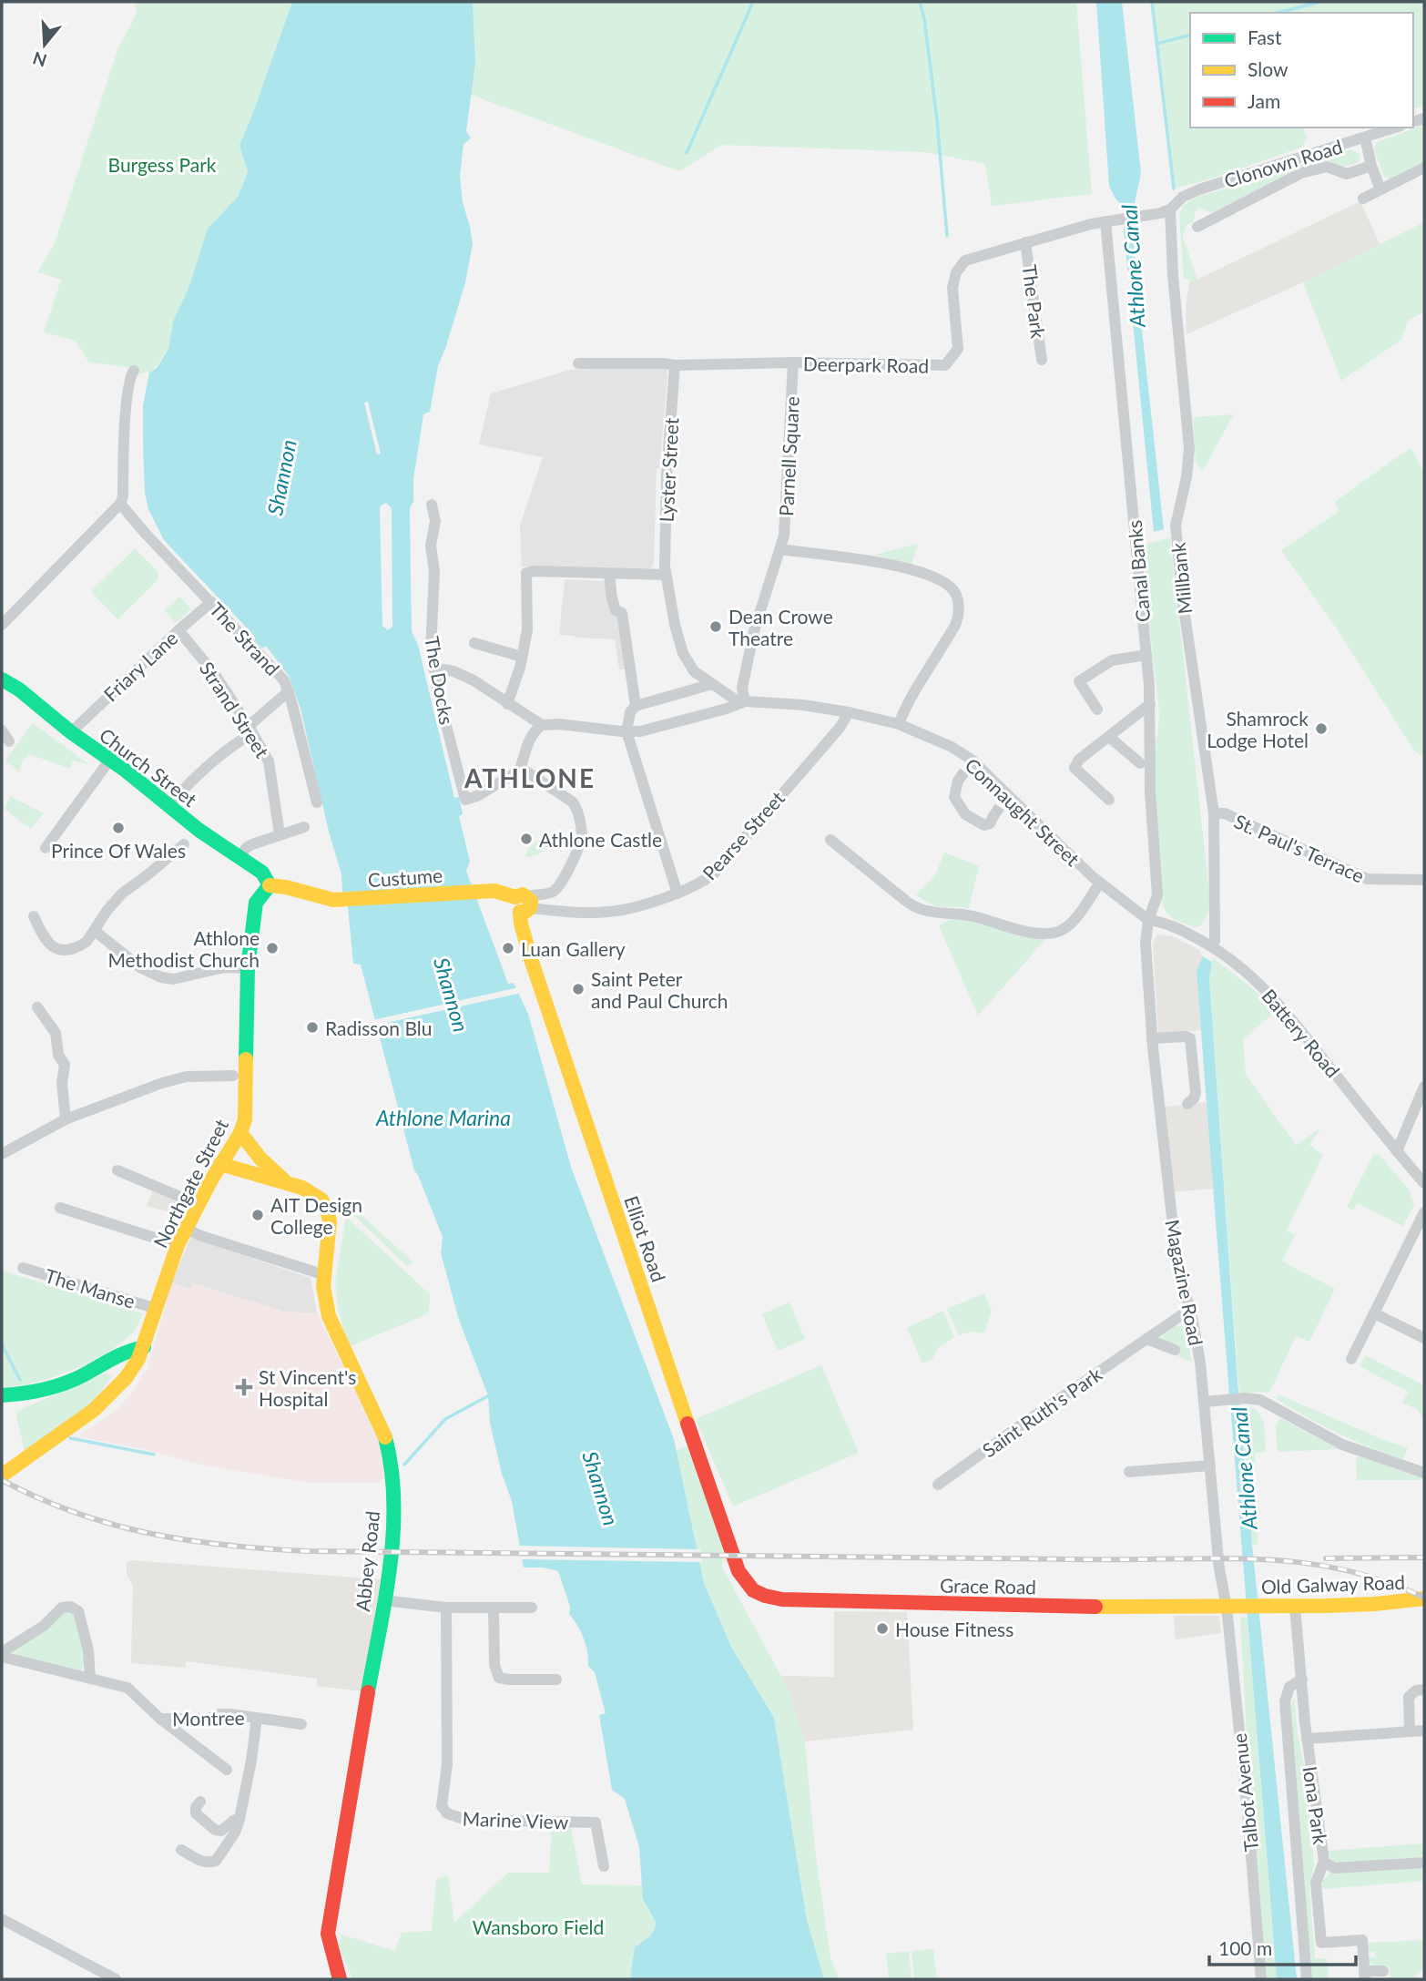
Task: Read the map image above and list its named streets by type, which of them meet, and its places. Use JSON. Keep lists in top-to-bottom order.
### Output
{
  "streets": {
    "main road": [
      "Church Street",
      "Custume",
      "Northgate Street",
      "Elliot Road",
      "Abbey Road",
      "Old Galway Road",
      "Grace Road"
    ],
    "street": [
      "Clonown Road",
      "The Park",
      "Deerpark Road",
      "Parnell Square",
      "Lyster Street",
      "Canal Banks",
      "Millbank",
      "The Strand",
      "Friary Lane",
      "The Docks",
      "Strand Street",
      "Connaught Street",
      "Pearse Street",
      "St. Paul's Terrace",
      "Battery Road",
      "Magazine Road",
      "The Manse",
      "Saint Ruth's Park",
      "Montree",
      "Talbot Avenue",
      "Iona Park",
      "Marine View"
    ]
  },
  "crossings": [
    ["Clonown Road", "Deerpark Road"],
    ["Clonown Road", "Millbank"],
    ["The Park", "Deerpark Road"],
    ["Deerpark Road", "Parnell Square"],
    ["Deerpark Road", "Lyster Street"],
    ["Deerpark Road", "Canal Banks"],
    ["Deerpark Road", "Millbank"],
    ["Parnell Square", "Lyster Street"],
    ["Parnell Square", "Connaught Street"],
    ["Lyster Street", "Connaught Street"],
    ["Canal Banks", "Connaught Street"],
    ["Canal Banks", "Battery Road"],
    ["Canal Banks", "Magazine Road"],
    ["Millbank", "St. Paul's Terrace"],
    ["Millbank", "Battery Road"],
    ["The Strand", "Friary Lane"],
    ["Friary Lane", "Strand Street"],
    ["Friary Lane", "Church Street"],
    ["Church Street", "Custume"],
    ["Church Street", "Northgate Street"],
    ["Connaught Street", "Pearse Street"],
    ["Connaught Street", "Battery Road"],
    ["Connaught Street", "Magazine Road"],
    ["Pearse Street", "Custume"],
    ["Pearse Street", "Elliot Road"],
    ["Custume", "Northgate Street"],
    ["Custume", "Elliot Road"],
    ["Battery Road", "Magazine Road"],
    ["Northgate Street", "The Manse"],
    ["Northgate Street", "Abbey Road"],
    ["Elliot Road", "Grace Road"],
    ["Magazine Road", "Saint Ruth's Park"],
    ["Magazine Road", "Grace Road"],
    ["Magazine Road", "Talbot Avenue"],
    ["Old Galway Road", "Grace Road"],
    ["Old Galway Road", "Iona Park"],
    ["Grace Road", "Talbot Avenue"]
  ],
  "districts": ["ATHLONE"],
  "water": ["Athlone Canal", "Shannon", "Athlone Marina"],
  "parks": ["Burgess Park", "Wansboro Field"],
  "places": {
    "other": [
      "Dean Crowe Theatre",
      "Shamrock Lodge Hotel",
      "Prince Of Wales",
      "Athlone Castle",
      "Athlone Methodist Church",
      "Luan Gallery",
      "Saint Peter and Paul Church",
      "Radisson Blu",
      "AIT Design College",
      "House Fitness"
    ],
    "health": ["St Vincent's Hospital"]
  },
  "legend": ["Fast", "Slow", "Jam"],
  "scale_bar": "100 m",
  "north": "bottom"
}
